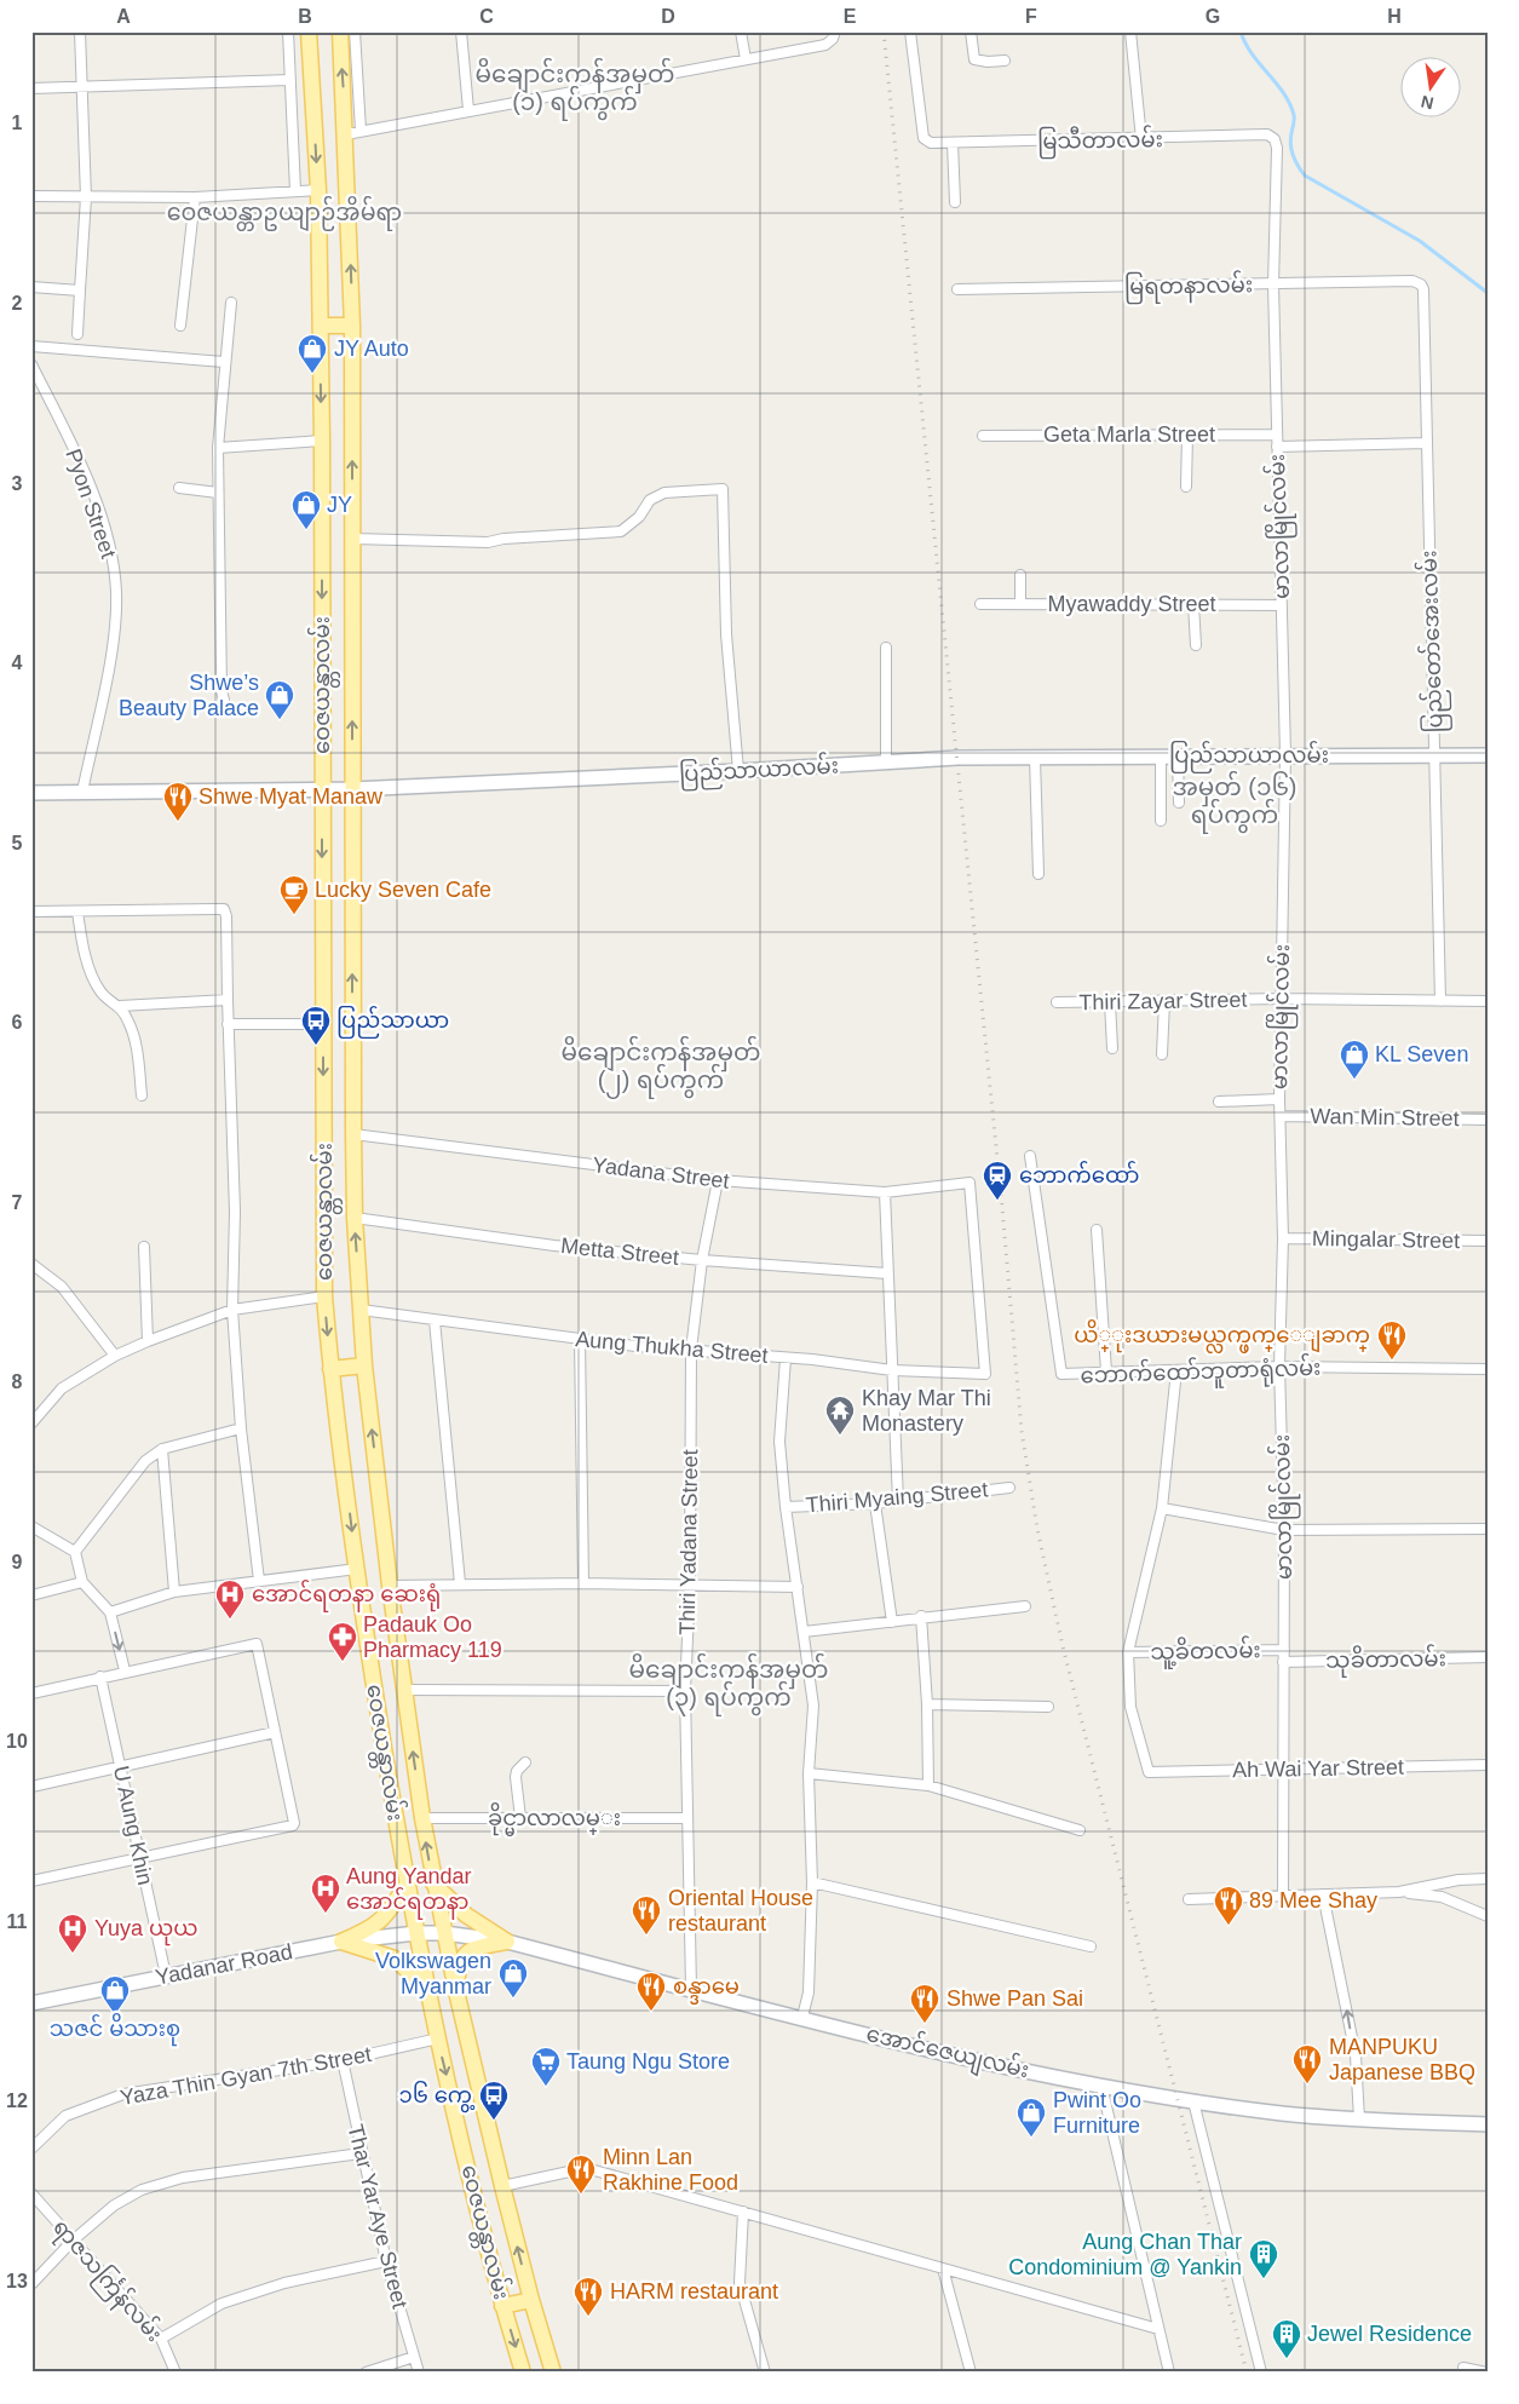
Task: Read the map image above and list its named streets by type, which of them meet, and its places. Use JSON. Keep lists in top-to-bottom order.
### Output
{
  "streets": {
    "main road": [
      "ဝေဇယန္တာလမ်း",
      "ပြည်သာယာလမ်း",
      "Yadanar Road",
      "အောင်ဇေယျလမ်း"
    ],
    "street": [
      "မြသီတာလမ်း",
      "မြရတနာလမ်း",
      "Geta Marla Street",
      "Pyon Street",
      "မာလာမြိုင်လမ်း",
      "Myawaddy Street",
      "ပြည်တော်အေးလမ်း",
      "Thiri Zayar Street",
      "Wan Min Street",
      "Yadana Street",
      "Mingalar Street",
      "Metta Street",
      "Aung Thukha Street",
      "ဘောက်ထော်ဘူတာရုံလမ်း",
      "Thiri Myaing Street",
      "Thiri Yadana Street",
      "သူ့ခိတလမ်း",
      "သုခိတာလမ်း",
      "Ah Wai Yar Street",
      "ခိုင္မာလာလမ္း",
      "U Aung Khin",
      "Yaza Thin Gyan 7th Street",
      "Thar Yar Aye Street",
      "ရာဇသင်္ကြန်လမ်း"
    ]
  },
  "crossings": [
    ["မြသီတာလမ်း", "မာလာမြိုင်လမ်း"],
    ["မြရတနာလမ်း", "မာလာမြိုင်လမ်း"],
    ["မြရတနာလမ်း", "ပြည်တော်အေးလမ်း"],
    ["Geta Marla Street", "မာလာမြိုင်လမ်း"],
    ["Pyon Street", "ပြည်သာယာလမ်း"],
    ["မာလာမြိုင်လမ်း", "Myawaddy Street"],
    ["မာလာမြိုင်လမ်း", "ပြည်သာယာလမ်း"],
    ["မာလာမြိုင်လမ်း", "Thiri Zayar Street"],
    ["မာလာမြိုင်လမ်း", "Wan Min Street"],
    ["မာလာမြိုင်လမ်း", "Mingalar Street"],
    ["မာလာမြိုင်လမ်း", "ဘောက်ထော်ဘူတာရုံလမ်း"],
    ["မာလာမြိုင်လမ်း", "သူ့ခိတလမ်း"],
    ["မာလာမြိုင်လမ်း", "သုခိတာလမ်း"],
    ["မာလာမြိုင်လမ်း", "Ah Wai Yar Street"],
    ["ပြည်တော်အေးလမ်း", "ပြည်သာယာလမ်း"],
    ["ပြည်တော်အေးလမ်း", "Thiri Zayar Street"],
    ["ဝေဇယန္တာလမ်း", "ပြည်သာယာလမ်း"],
    ["ဝေဇယန္တာလမ်း", "Yadana Street"],
    ["ဝေဇယန္တာလမ်း", "Metta Street"],
    ["ဝေဇယန္တာလမ်း", "Aung Thukha Street"],
    ["ဝေဇယန္တာလမ်း", "ခိုင္မာလာလမ္း"],
    ["ဝေဇယန္တာလမ်း", "Yadanar Road"],
    ["ဝေဇယန္တာလမ်း", "အောင်ဇေယျလမ်း"],
    ["ဝေဇယန္တာလမ်း", "Yaza Thin Gyan 7th Street"],
    ["Yadana Street", "Aung Thukha Street"],
    ["Yadana Street", "Thiri Yadana Street"],
    ["Metta Street", "Thiri Yadana Street"],
    ["Aung Thukha Street", "Thiri Yadana Street"],
    ["Thiri Yadana Street", "ခိုင္မာလာလမ္း"],
    ["Thiri Yadana Street", "အောင်ဇေယျလမ်း"],
    ["သူ့ခိတလမ်း", "Ah Wai Yar Street"],
    ["U Aung Khin", "Yadanar Road"],
    ["Yadanar Road", "အောင်ဇေယျလမ်း"],
    ["Yaza Thin Gyan 7th Street", "Thar Yar Aye Street"]
  ],
  "districts": [
    "မိချောင်းကန်အမှတ် (၁) ရပ်ကွက်",
    "ဝေဇယန္တာဥယျာဉ်အိမ်ရာ",
    "အမှတ် (၁၆) ရပ်ကွက်",
    "မိချောင်းကန်အမှတ် (၂) ရပ်ကွက်",
    "မိချောင်းကန်အမှတ် (၃) ရပ်ကွက်"
  ],
  "places": {
    "shop": [
      "JY Auto",
      "JY",
      "Shwe’s Beauty Palace",
      "KL Seven",
      "Volkswagen Myanmar",
      "သဇင် မိသားစု",
      "Pwint Oo Furniture"
    ],
    "restaurant": [
      "Shwe Myat Manaw",
      "ယိ္ုးဒယားမယ္လက္ဖက္ေျခာက္",
      "89 Mee Shay",
      "Oriental House restaurant",
      "စန္ဒာမေ",
      "Shwe Pan Sai",
      "MANPUKU Japanese BBQ",
      "Minn Lan Rakhine Food",
      "HARM restaurant"
    ],
    "cafe": ["Lucky Seven Cafe"],
    "bus stop": ["ပြည်သာယာ", "၁၆ ကွေ့"],
    "station": ["ဘောက်ထော်"],
    "temple": ["Khay Mar Thi Monastery"],
    "hospital": ["အောင်ရတနာ ဆေးရုံ", "Aung Yandar အောင်ရတနာ", "Yuya ယုယ"],
    "pharmacy": ["Padauk Oo Pharmacy 119"],
    "supermarket": ["Taung Ngu Store"],
    "building": ["Aung Chan Thar Condominium @ Yankin", "Jewel Residence"]
  },
  "north": "bottom",
  "grid": {
    "columns": [
      "A",
      "B",
      "C",
      "D",
      "E",
      "F",
      "G",
      "H"
    ],
    "rows": [
      "1",
      "2",
      "3",
      "4",
      "5",
      "6",
      "7",
      "8",
      "9",
      "10",
      "11",
      "12",
      "13"
    ]
  }
}
